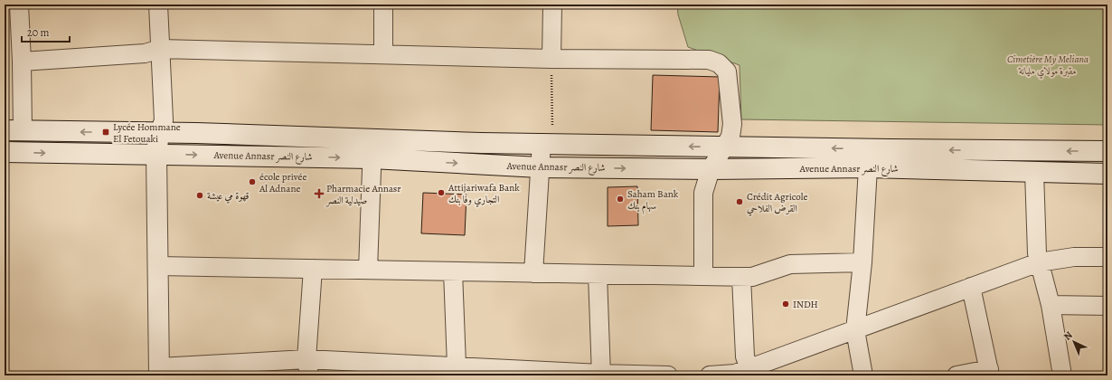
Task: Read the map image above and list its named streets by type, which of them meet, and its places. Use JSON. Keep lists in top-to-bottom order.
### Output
{
  "streets": {
    "main road": ["Avenue Annasr شارع النصر"]
  },
  "parks": ["Cimetière My Meliana مقبرة مولاي مليانة"],
  "places": {
    "transit": ["Lycée Hommane El Fetouaki"],
    "other": [
      "école privée Al Adnane",
      "Attijariwafa Bank التجاري وفا بنك",
      "قهوة مي عيشة",
      "Saham Bank سهام بنك",
      "Crédit Agricole القرض الفلاحي",
      "INDH"
    ],
    "health": ["Pharmacie Annasr صيدلية النصر"]
  },
  "scale_bar": "20 m",
  "north": "top left"
}
